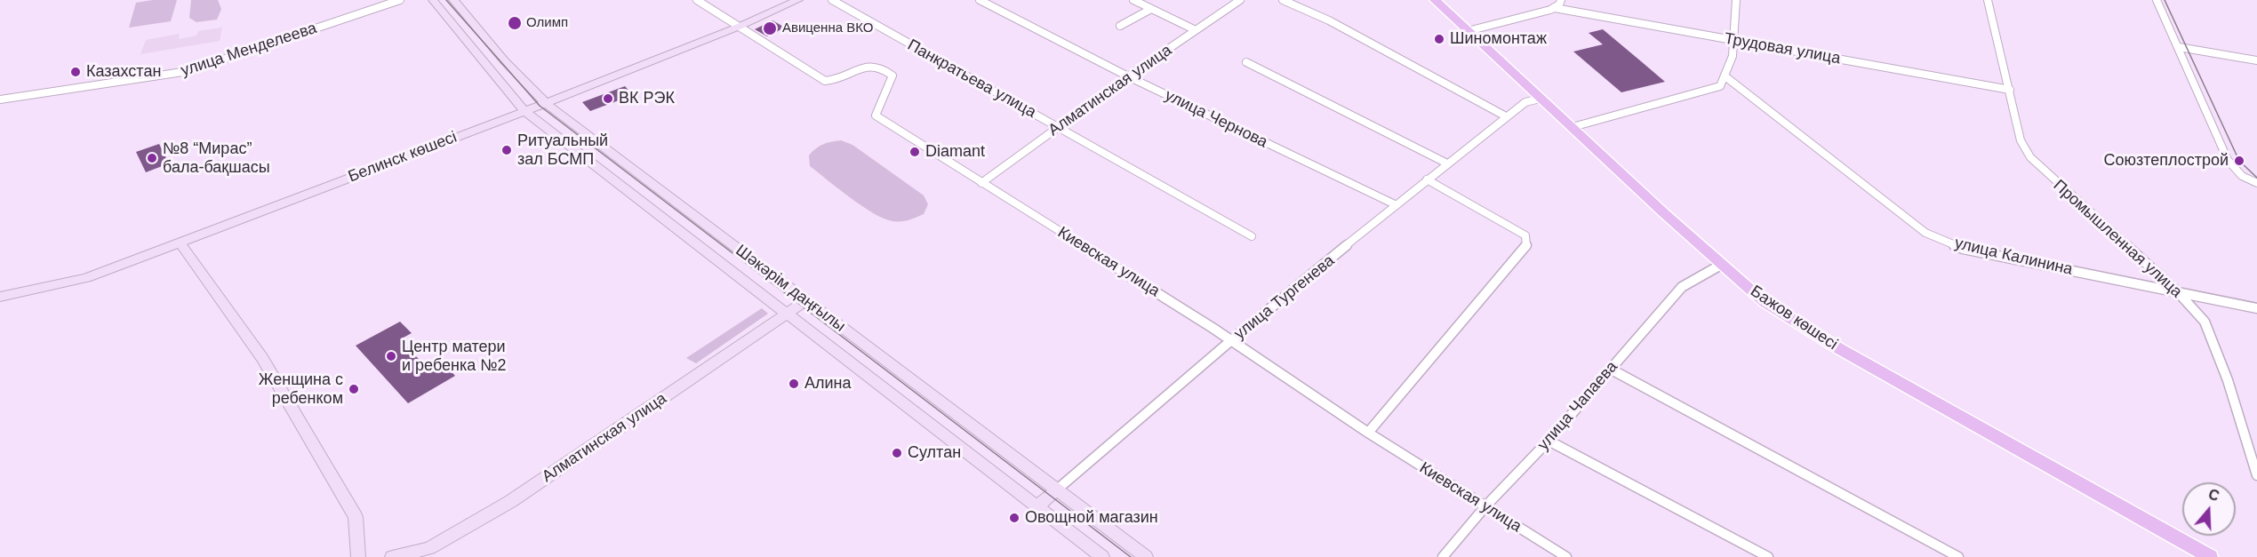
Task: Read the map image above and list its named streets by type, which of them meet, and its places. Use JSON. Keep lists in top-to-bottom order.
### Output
{
  "streets": {
    "main road": [
      "Алматинская улица",
      "Белинск көшесі",
      "Шәкәрім даңғылы",
      "улица Тургенева",
      "Бажов көшесі"
    ],
    "street": [
      "Трудовая улица",
      "улица Менделеева",
      "Панкратьева улица",
      "улица Чернова",
      "Промышленная улица",
      "улица Калинина",
      "Киевская улица",
      "улица Чапаева"
    ]
  },
  "crossings": [
    ["Трудовая улица", "Промышленная улица"],
    ["Панкратьева улица", "Алматинская улица"],
    ["Алматинская улица", "улица Чернова"],
    ["Алматинская улица", "Киевская улица"],
    ["Алматинская улица", "Шәкәрім даңғылы"],
    ["улица Чернова", "улица Тургенева"],
    ["Белинск көшесі", "Киевская улица"],
    ["Белинск көшесі", "Шәкәрім даңғылы"],
    ["Промышленная улица", "улица Калинина"],
    ["Киевская улица", "улица Тургенева"],
    ["Киевская улица", "улица Чапаева"],
    ["Шәкәрім даңғылы", "улица Тургенева"],
    ["улица Тургенева", "Бажов көшесі"],
    ["Бажов көшесі", "улица Чапаева"]
  ],
  "places": [
    "Олимп",
    "Авиценна ВКО",
    "Шиномонтаж",
    "Казахстан",
    "ВК РЭК",
    "Ритуальный зал БСМП",
    "Diamant",
    "№8 “Мирас” бала-бақшасы",
    "Союзтеплострой",
    "Центр матери и ребенка №2",
    "Алина",
    "Женщина с ребенком",
    "Султан",
    "Овощной магазин"
  ],
  "north": "top"
}
